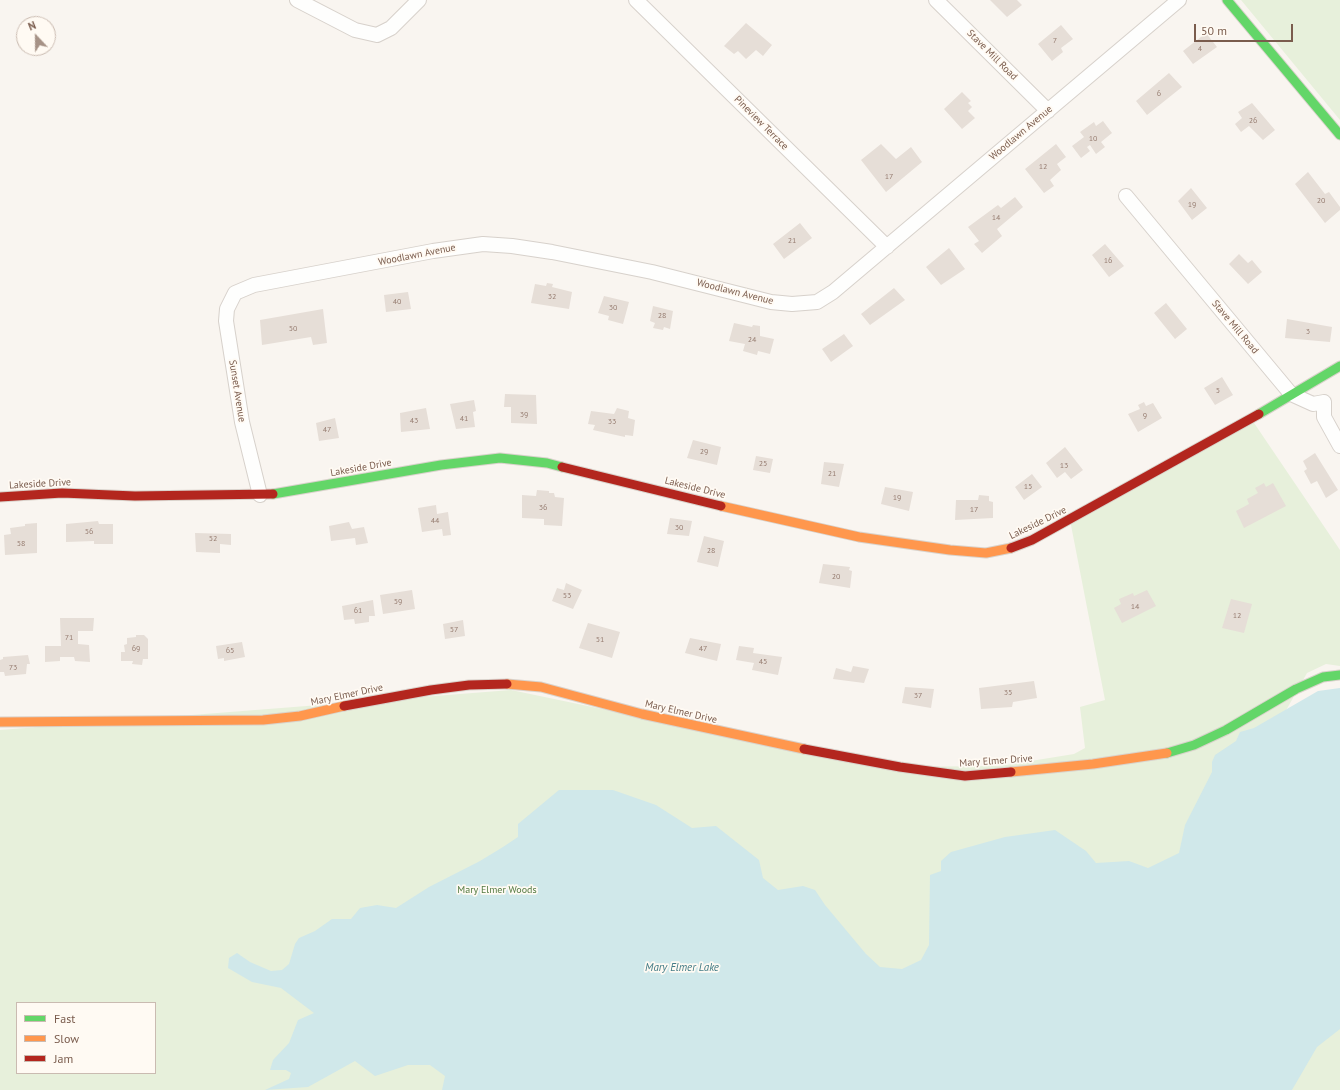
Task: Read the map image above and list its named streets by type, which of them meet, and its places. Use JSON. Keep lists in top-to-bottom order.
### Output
{
  "streets": {
    "street": [
      "Stave Mill Road",
      "Pineview Terrace",
      "Woodlawn Avenue",
      "Sunset Avenue",
      "Lakeside Drive",
      "Mary Elmer Drive"
    ]
  },
  "crossings": [
    ["Stave Mill Road", "Woodlawn Avenue"],
    ["Stave Mill Road", "Lakeside Drive"],
    ["Pineview Terrace", "Woodlawn Avenue"],
    ["Woodlawn Avenue", "Sunset Avenue"],
    ["Sunset Avenue", "Lakeside Drive"]
  ],
  "water": ["Mary Elmer Lake"],
  "parks": ["Mary Elmer Woods"],
  "house_numbers": [
    "7",
    "4",
    "6",
    "26",
    "10",
    "12",
    "17",
    "20",
    "19",
    "14",
    "21",
    "16",
    "32",
    "40",
    "30",
    "28",
    "50",
    "3",
    "24",
    "5",
    "39",
    "9",
    "41",
    "43",
    "33",
    "47",
    "29",
    "25",
    "13",
    "21",
    "15",
    "19",
    "36",
    "17",
    "44",
    "30",
    "56",
    "52",
    "58",
    "28",
    "20",
    "53",
    "59",
    "14",
    "61",
    "12",
    "57",
    "71",
    "51",
    "69",
    "47",
    "65",
    "45",
    "73",
    "35",
    "37"
  ],
  "legend": ["Fast", "Slow", "Jam"],
  "scale_bar": "50 m",
  "north": "top"
}
